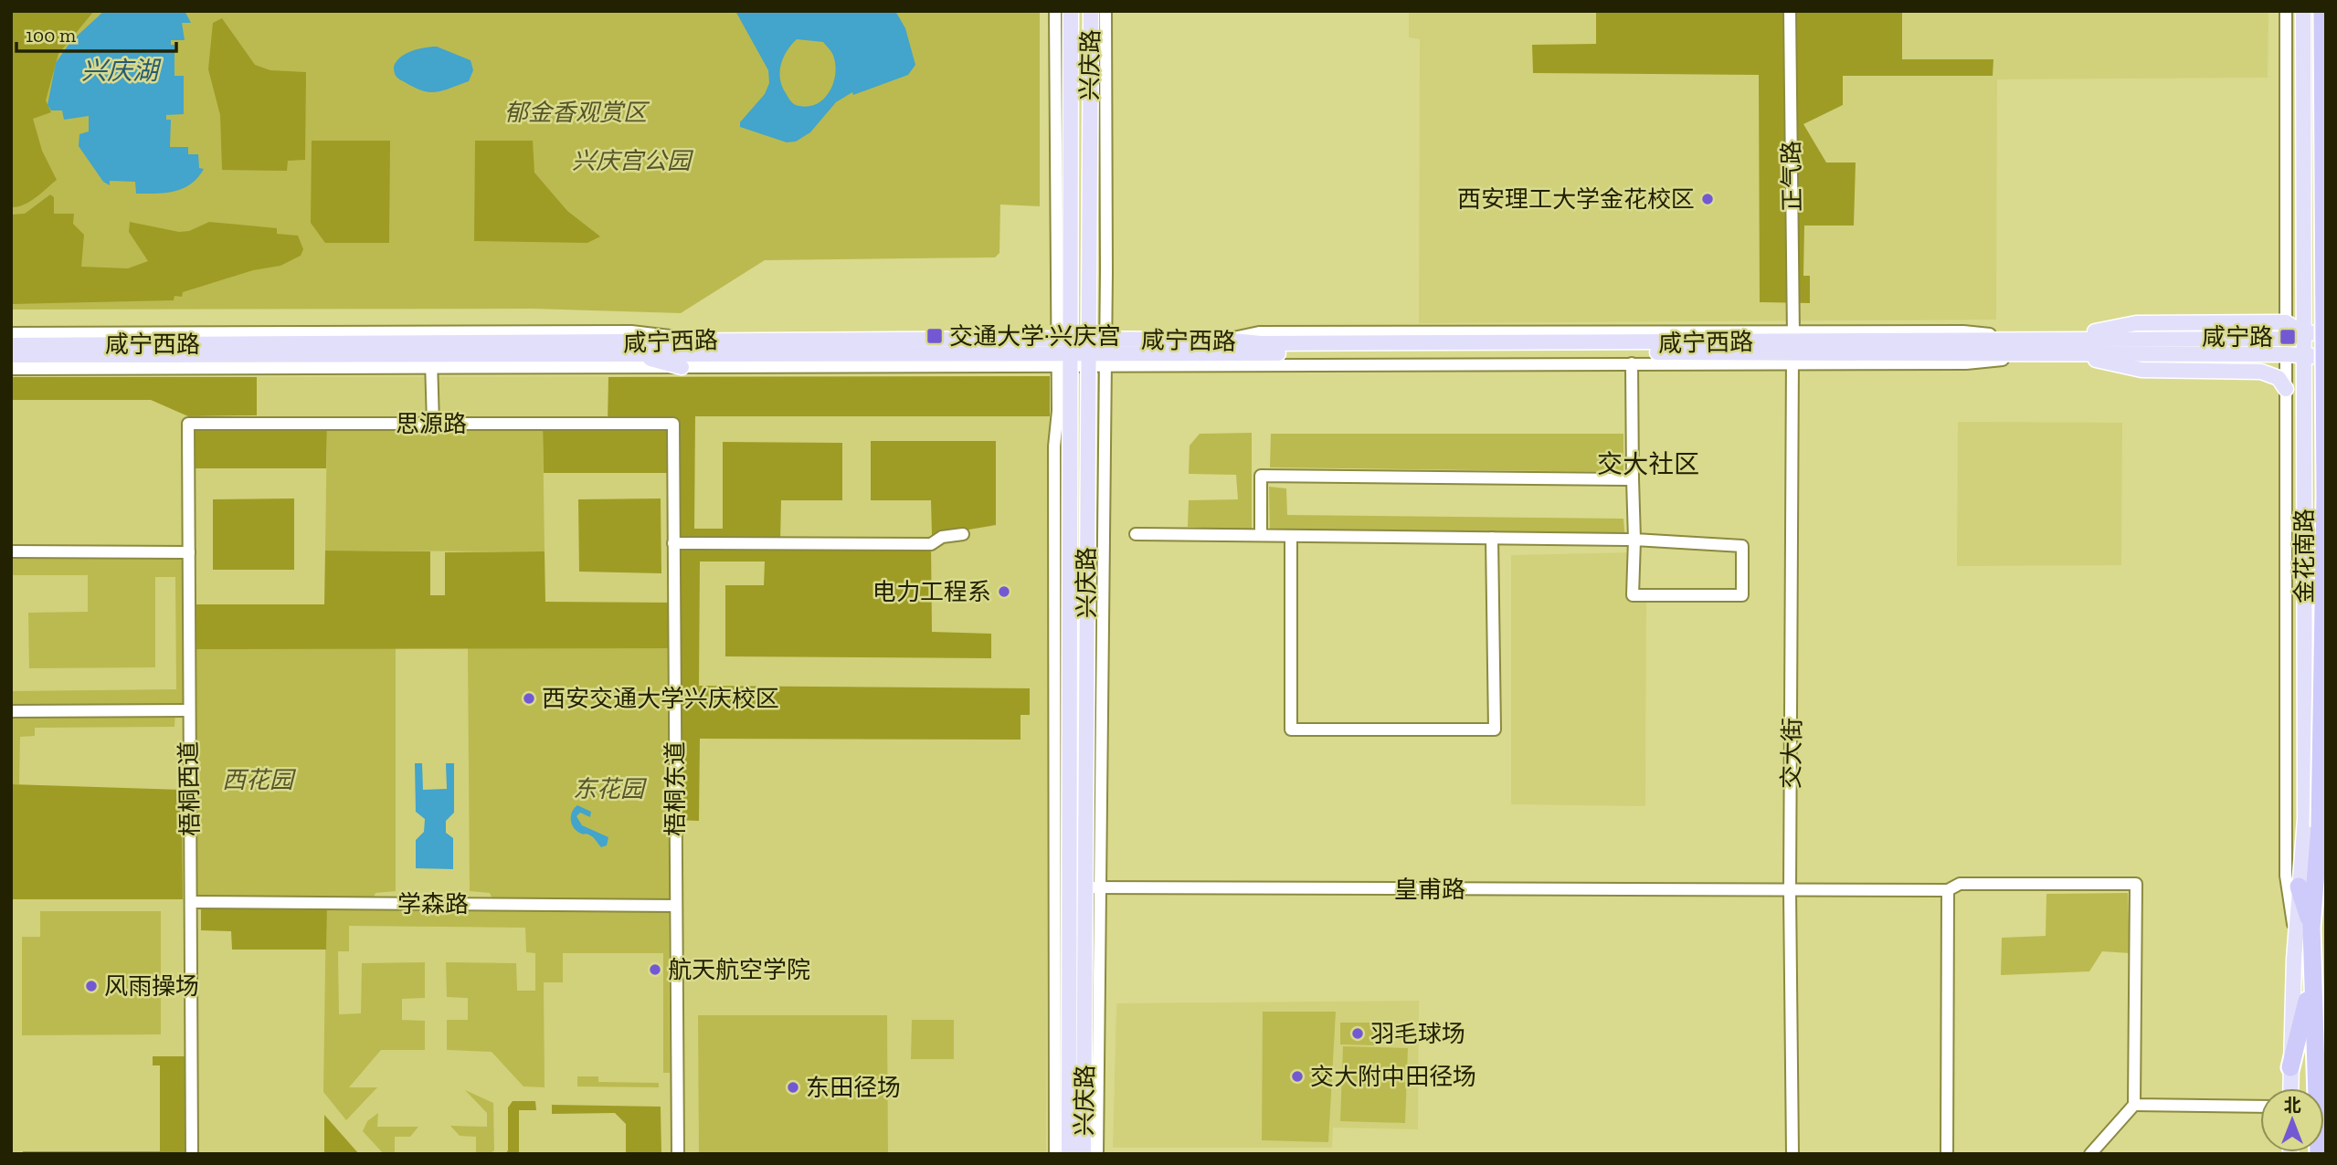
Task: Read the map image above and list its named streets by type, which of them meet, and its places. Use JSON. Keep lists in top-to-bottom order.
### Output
{
  "streets": {
    "main road": ["兴庆路", "咸宁西路", "金花南路"],
    "street": [
      "正气路",
      "思源路",
      "交大街",
      "梧桐西道",
      "梧桐东道",
      "皇甫路",
      "学森路"
    ]
  },
  "crossings": [
    ["兴庆路", "咸宁西路"],
    ["兴庆路", "皇甫路"],
    ["正气路", "咸宁西路"],
    ["正气路", "交大街"],
    ["咸宁西路", "金花南路"],
    ["咸宁西路", "交大街"],
    ["思源路", "梧桐西道"],
    ["思源路", "梧桐东道"],
    ["交大街", "皇甫路"],
    ["梧桐西道", "学森路"],
    ["梧桐东道", "学森路"]
  ],
  "districts": ["交大社区"],
  "water": ["兴庆湖"],
  "parks": [
    "郁金香观赏区",
    "兴庆宫公园",
    "西花园",
    "东花园"
  ],
  "places": {
    "other": [
      "西安理工大学金花校区",
      "电力工程系",
      "西安交通大学兴庆校区",
      "航天航空学院",
      "风雨操场",
      "羽毛球场",
      "交大附中田径场",
      "东田径场"
    ],
    "transit": ["交通大学·兴庆宫", "咸宁路"]
  },
  "scale_bar": "100 m",
  "north": "top"
}
